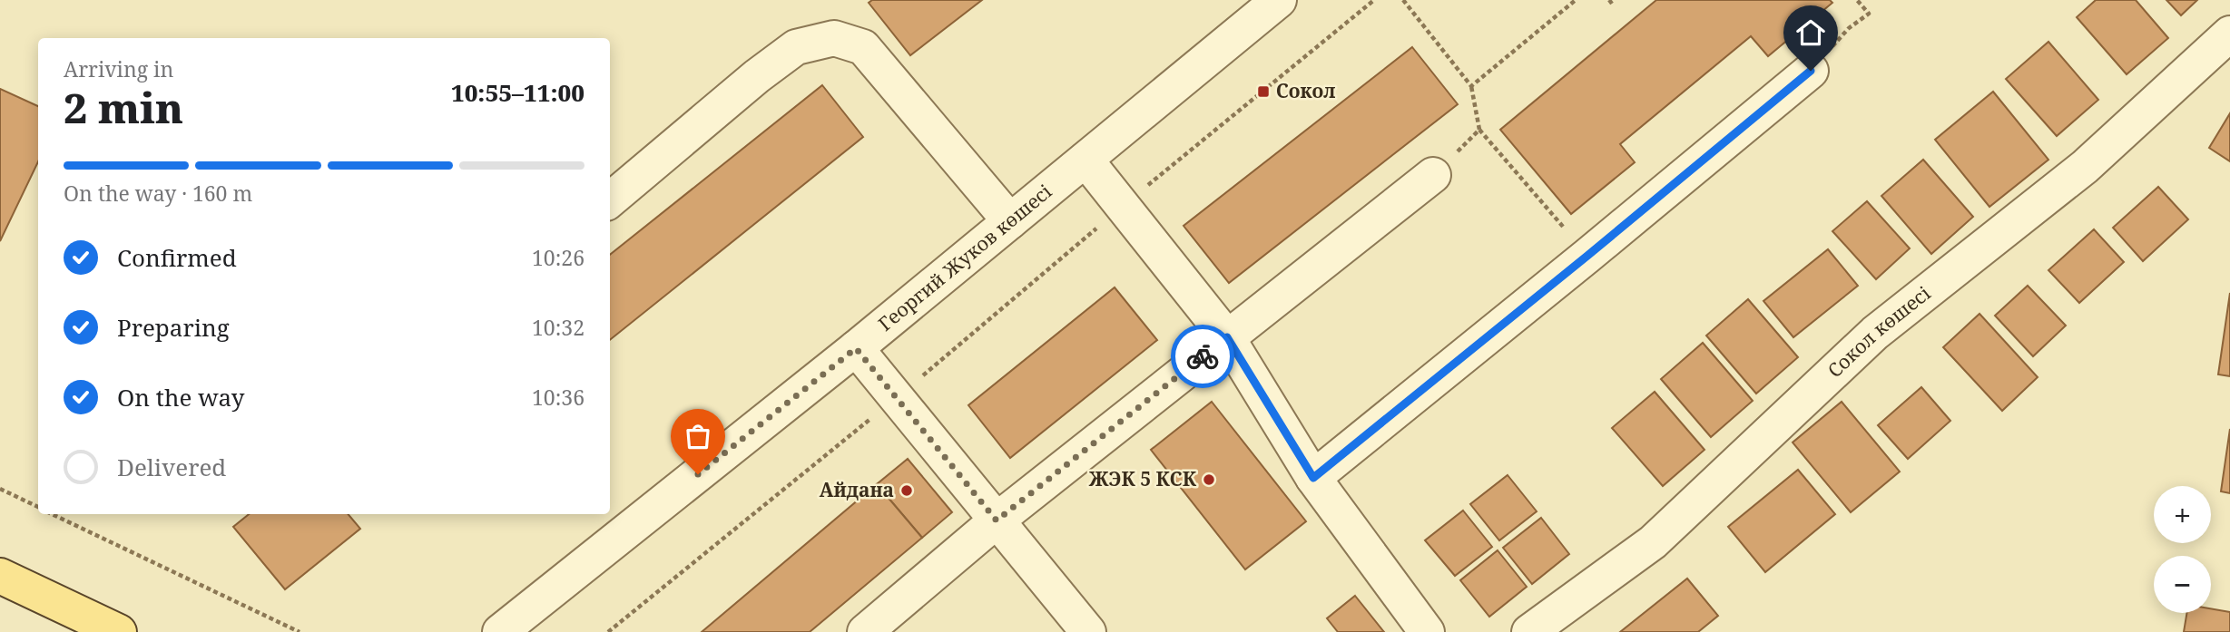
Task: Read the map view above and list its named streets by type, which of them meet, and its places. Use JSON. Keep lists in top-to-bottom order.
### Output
{
  "streets": {
    "street": ["Георгий Жуков көшесі", "Сокол көшесі"]
  },
  "places": {
    "transit": ["Сокол"],
    "other": ["ЖЭК 5 КСК", "Айдана"]
  },
  "page": {
    "heading": ["2 min", "Arriving in", "10:55–11:00"],
    "bar": "On the way · 160 m",
    "list": [
      ["Confirmed", "10:26"],
      ["Preparing", "10:32"],
      ["On the way", "10:36"],
      "Delivered"
    ],
    "map_buttons": ["+", "−"]
  }
}
